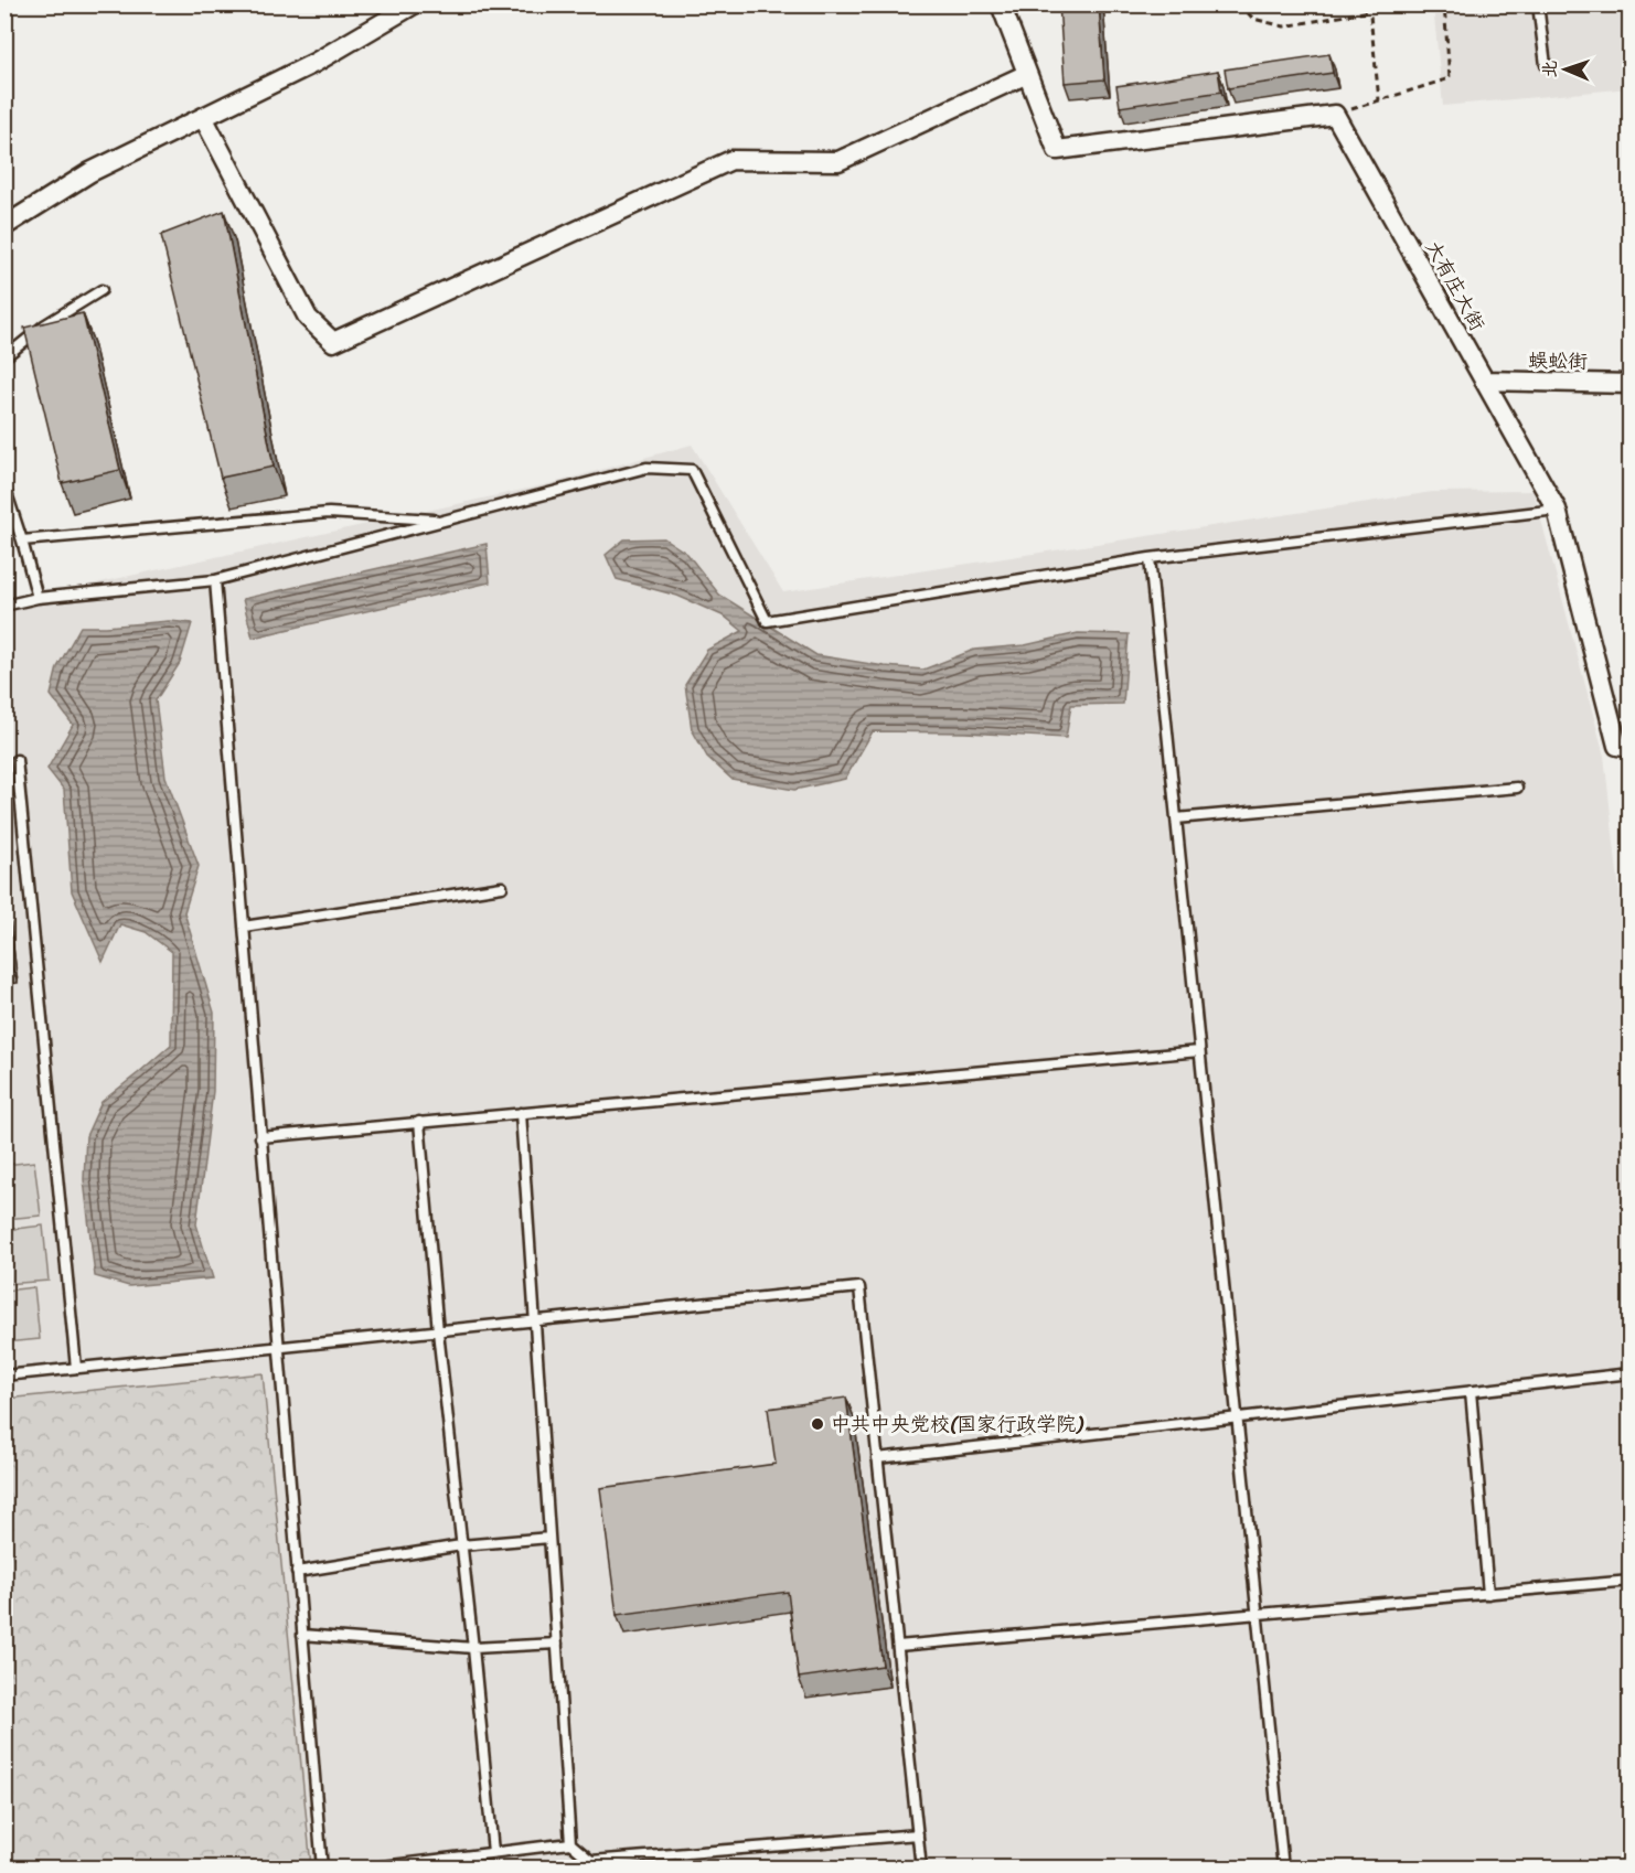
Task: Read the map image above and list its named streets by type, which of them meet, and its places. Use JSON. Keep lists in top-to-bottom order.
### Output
{
  "streets": {
    "street": ["大有庄大街", "蜈蚣街"]
  },
  "crossings": [
    ["大有庄大街", "蜈蚣街"]
  ],
  "places": ["中共中央党校(国家行政学院)"],
  "north": "left"
}
